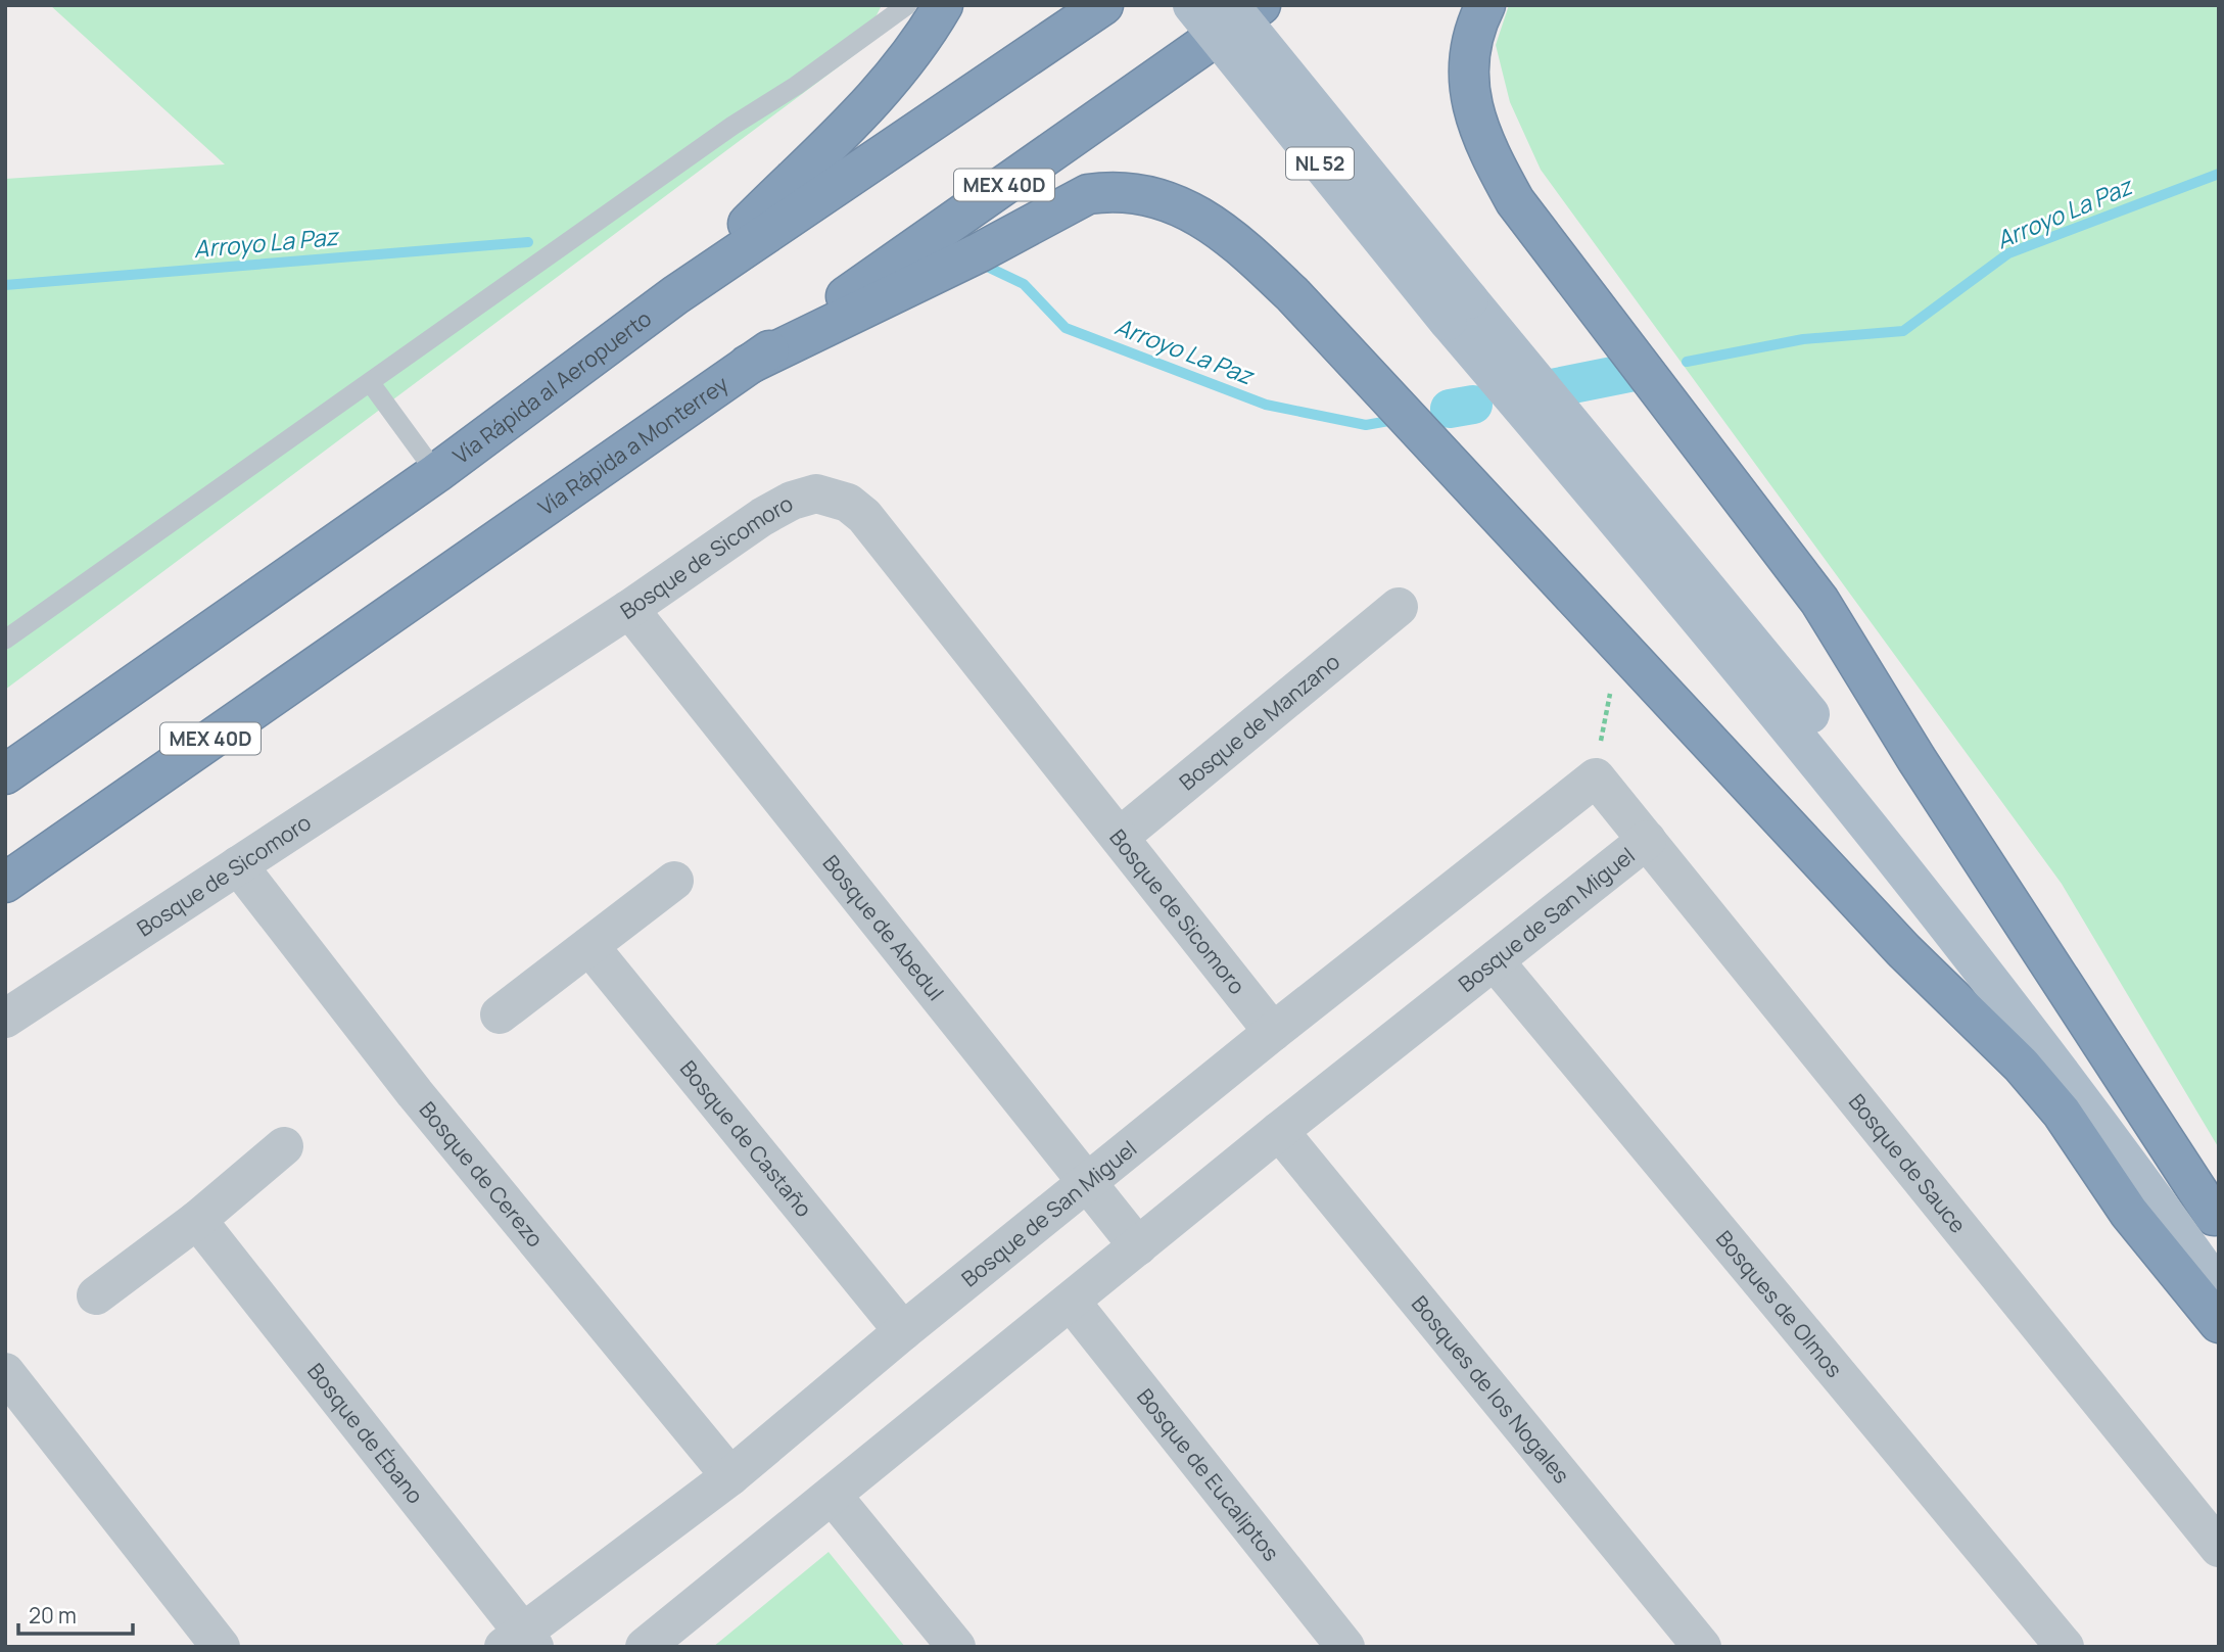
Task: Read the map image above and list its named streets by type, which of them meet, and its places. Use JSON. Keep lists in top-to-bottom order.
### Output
{
  "streets": {
    "highway": ["MEX 40D", "Vía Rápida al Aeropuerto", "Vía Rápida a Monterrey"],
    "main road": ["NL 52"],
    "street": [
      "Bosque de Sicomoro",
      "Bosque de Manzano",
      "Bosque de San Miguel",
      "Bosque de Abedul",
      "Bosque de Castaño",
      "Bosque de Sauce",
      "Bosque de Cerezo",
      "Bosques de Olmos",
      "Bosques de los Nogales",
      "Bosque de Ébano",
      "Bosque de Eucaliptos"
    ]
  },
  "crossings": [
    ["Bosque de Sicomoro", "Bosque de Manzano"],
    ["Bosque de Sicomoro", "Bosque de San Miguel"],
    ["Bosque de Sicomoro", "Bosque de Abedul"],
    ["Bosque de Sicomoro", "Bosque de Cerezo"],
    ["Bosque de San Miguel", "Bosque de Abedul"],
    ["Bosque de San Miguel", "Bosque de Castaño"],
    ["Bosque de San Miguel", "Bosque de Sauce"],
    ["Bosque de San Miguel", "Bosque de Cerezo"],
    ["Bosque de San Miguel", "Bosques de Olmos"],
    ["Bosque de San Miguel", "Bosques de los Nogales"],
    ["Bosque de San Miguel", "Bosque de Ébano"],
    ["Bosque de San Miguel", "Bosque de Eucaliptos"]
  ],
  "water": ["Arroyo La Paz"],
  "scale_bar": "20 m"
}
